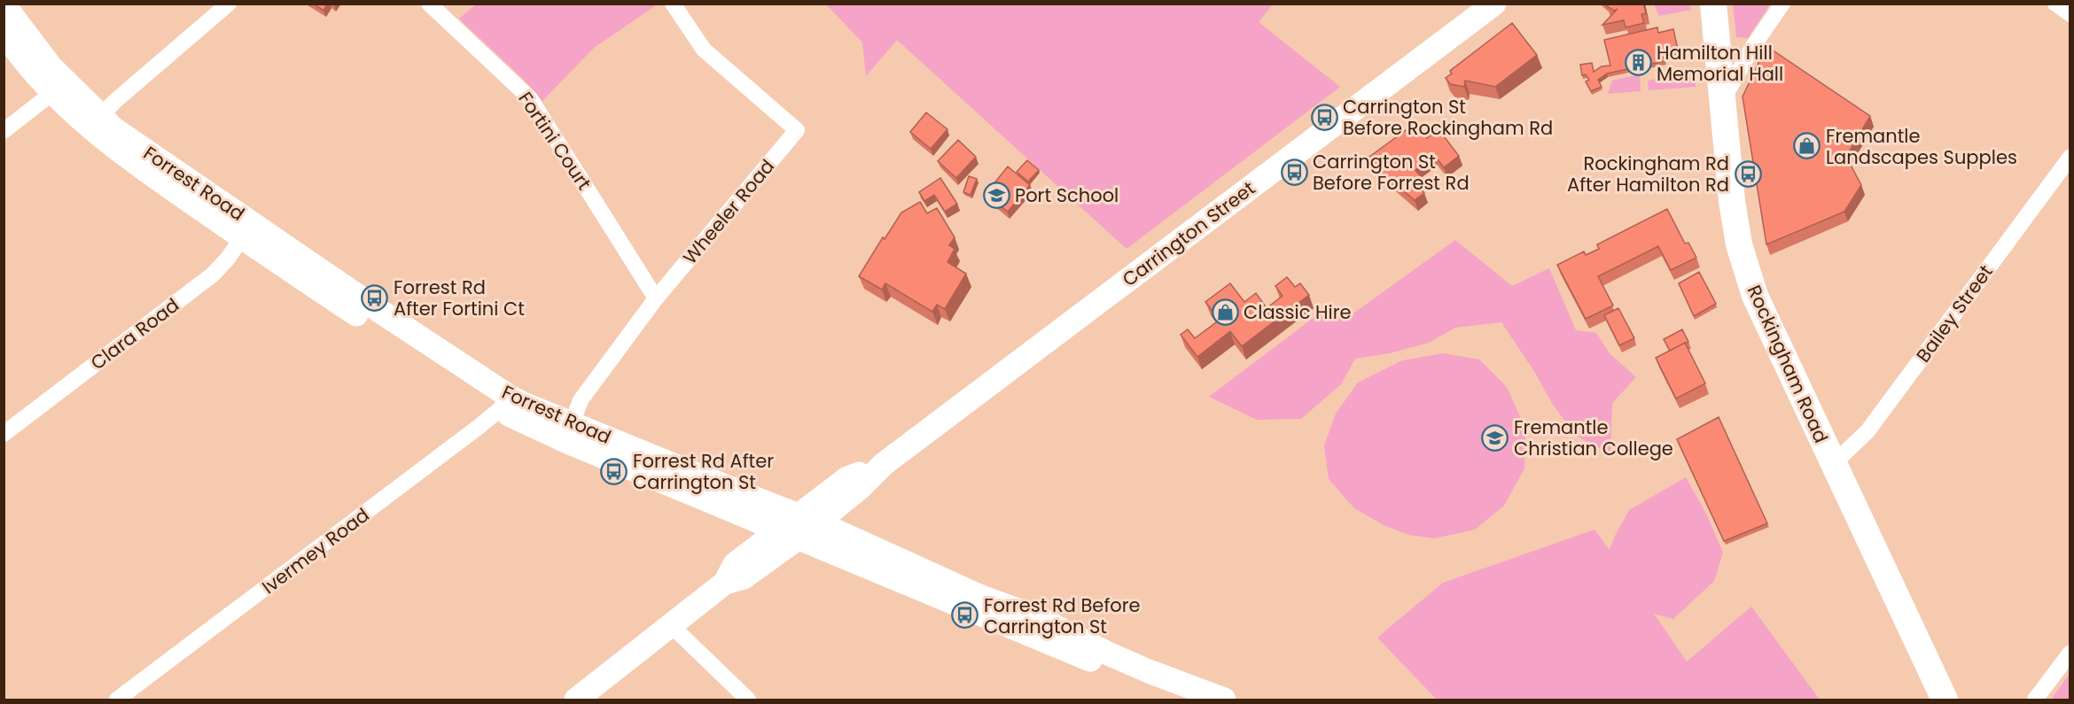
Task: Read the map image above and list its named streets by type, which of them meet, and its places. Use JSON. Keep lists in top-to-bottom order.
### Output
{
  "streets": {
    "main road": ["Forrest Road", "Carrington Street", "Rockingham Road"],
    "street": [
      "Fortini Court",
      "Wheeler Road",
      "Bailey Street",
      "Clara Road",
      "Ivermey Road"
    ]
  },
  "crossings": [
    ["Fortini Court", "Wheeler Road"],
    ["Forrest Road", "Wheeler Road"],
    ["Forrest Road", "Carrington Street"],
    ["Forrest Road", "Clara Road"],
    ["Forrest Road", "Ivermey Road"],
    ["Bailey Street", "Rockingham Road"]
  ],
  "places": {
    "building": ["Hamilton Hill Memorial Hall"],
    "bus stop": [
      "Carrington St Before Rockingham Rd",
      "Carrington St Before Forrest Rd",
      "Rockingham Rd After Hamilton Rd",
      "Forrest Rd After Fortini Ct",
      "Forrest Rd After Carrington St",
      "Forrest Rd Before Carrington St"
    ],
    "shop": ["Fremantle Landscapes Supples", "Classic Hire"],
    "school or university": ["Port School", "Fremantle Christian College"]
  }
}
